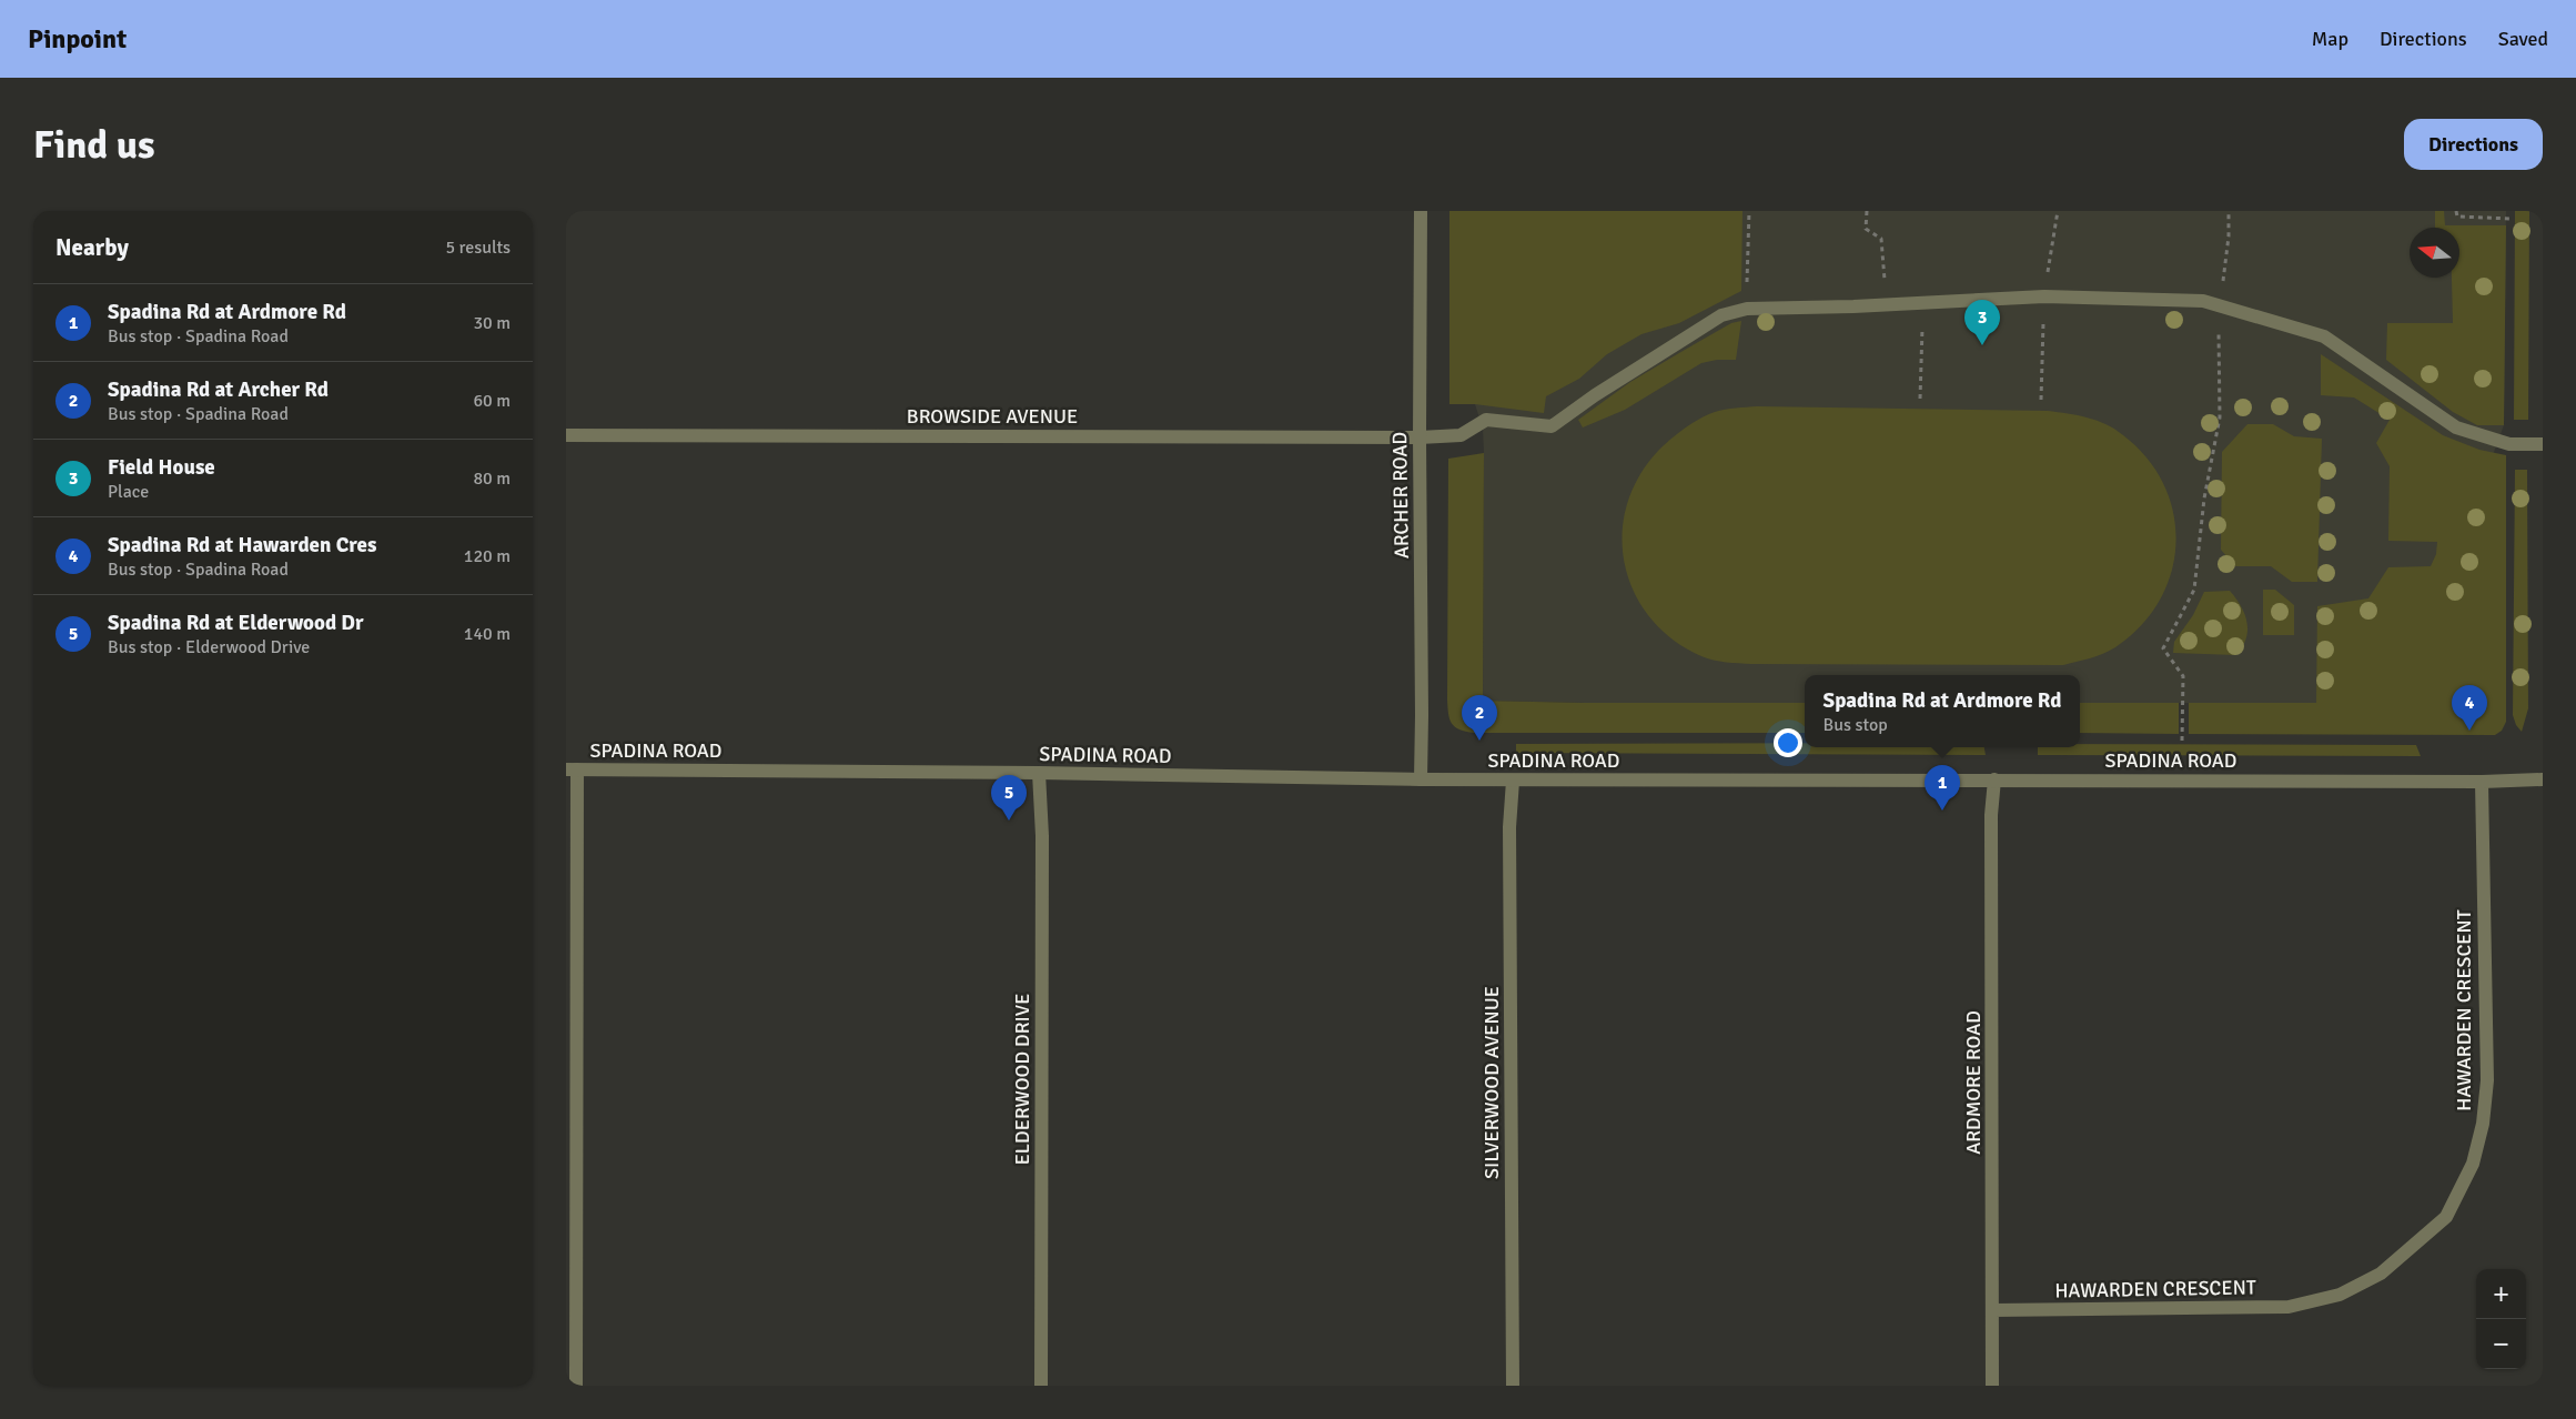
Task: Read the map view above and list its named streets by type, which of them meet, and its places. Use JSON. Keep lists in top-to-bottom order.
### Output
{
  "streets": {
    "street": [
      "BROWSIDE AVENUE",
      "ARCHER ROAD",
      "SPADINA ROAD",
      "HAWARDEN CRESCENT",
      "ELDERWOOD DRIVE",
      "SILVERWOOD AVENUE",
      "ARDMORE ROAD"
    ]
  },
  "crossings": [
    ["BROWSIDE AVENUE", "ARCHER ROAD"],
    ["ARCHER ROAD", "SPADINA ROAD"],
    ["SPADINA ROAD", "HAWARDEN CRESCENT"],
    ["SPADINA ROAD", "ELDERWOOD DRIVE"],
    ["SPADINA ROAD", "SILVERWOOD AVENUE"],
    ["SPADINA ROAD", "ARDMORE ROAD"],
    ["HAWARDEN CRESCENT", "ARDMORE ROAD"]
  ],
  "north": "left",
  "page": {
    "header": "Pinpoint",
    "nav": ["Map", "Directions", "Saved"],
    "buttons": "Directions",
    "title": "Find us",
    "heading": ["Nearby", "5 results"],
    "list": [
      {
        "mark": "1",
        "name": "Spadina Rd at Ardmore Rd",
        "note": "Bus stop · Spadina Road",
        "value": "30 m"
      },
      {
        "mark": "2",
        "name": "Spadina Rd at Archer Rd",
        "note": "Bus stop · Spadina Road",
        "value": "60 m"
      },
      {
        "mark": "3",
        "name": "Field House",
        "note": "Place",
        "value": "80 m"
      },
      {
        "mark": "4",
        "name": "Spadina Rd at Hawarden Cres",
        "note": "Bus stop · Spadina Road",
        "value": "120 m"
      },
      {
        "mark": "5",
        "name": "Spadina Rd at Elderwood Dr",
        "note": "Bus stop · Elderwood Drive",
        "value": "140 m"
      }
    ],
    "pins": [
      "3",
      "4",
      "2",
      "1",
      "5"
    ],
    "popup": ["Spadina Rd at Ardmore Rd", "Bus stop"],
    "map_buttons": ["+", "−"]
  }
}
